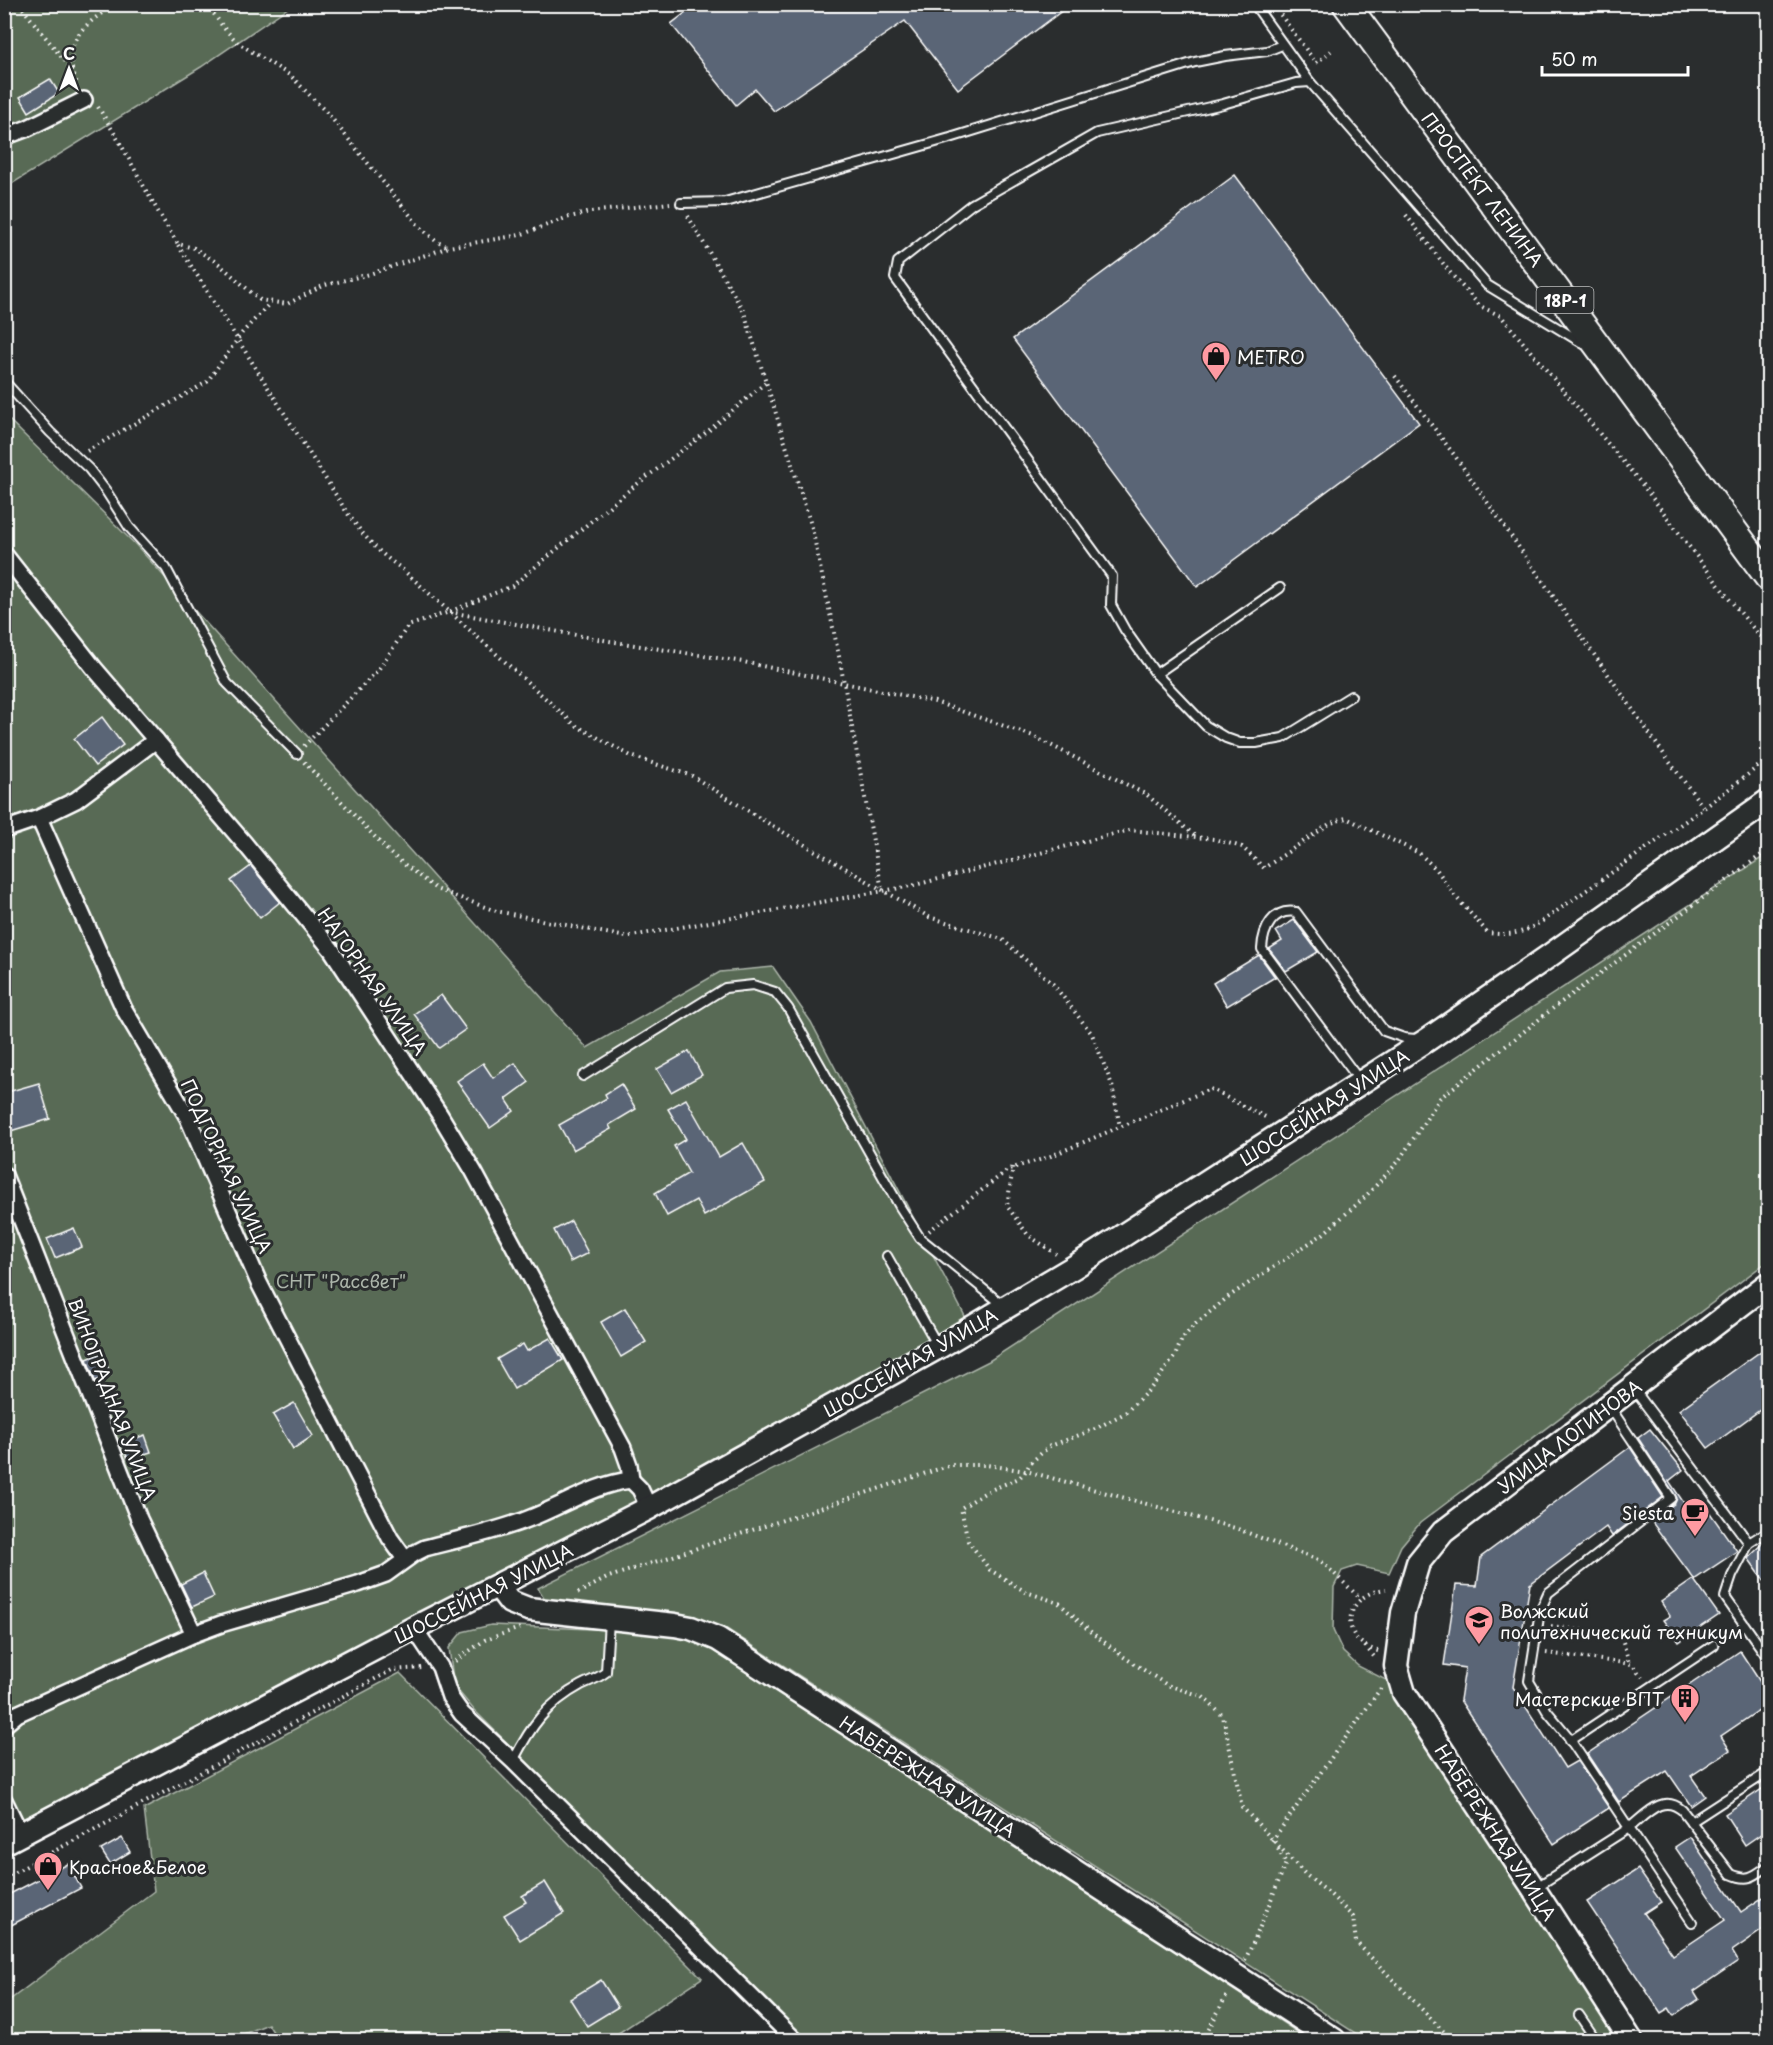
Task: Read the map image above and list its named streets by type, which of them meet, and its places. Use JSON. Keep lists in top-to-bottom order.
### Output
{
  "streets": {
    "main road": ["ПРОСПЕКТ ЛЕНИНА", "18Р-1"],
    "street": [
      "НАГОРНАЯ УЛИЦА",
      "ШОССЕЙНАЯ УЛИЦА",
      "ПОДГОРНАЯ УЛИЦА",
      "ВИНОГРАДНАЯ УЛИЦА",
      "УЛИЦА ЛОГИНОВА",
      "НАБЕРЕЖНАЯ УЛИЦА"
    ]
  },
  "crossings": [
    ["НАГОРНАЯ УЛИЦА", "ШОССЕЙНАЯ УЛИЦА"],
    ["ШОССЕЙНАЯ УЛИЦА", "НАБЕРЕЖНАЯ УЛИЦА"],
    ["УЛИЦА ЛОГИНОВА", "НАБЕРЕЖНАЯ УЛИЦА"]
  ],
  "parks": ["СНТ \"Рассвет\""],
  "places": {
    "shop": ["METRO", "Красное&Белое"],
    "cafe": ["Siesta"],
    "school or university": ["Волжский политехнический техникум"],
    "building": ["Мастерские ВПТ"]
  },
  "scale_bar": "50 m",
  "north": "top"
}
